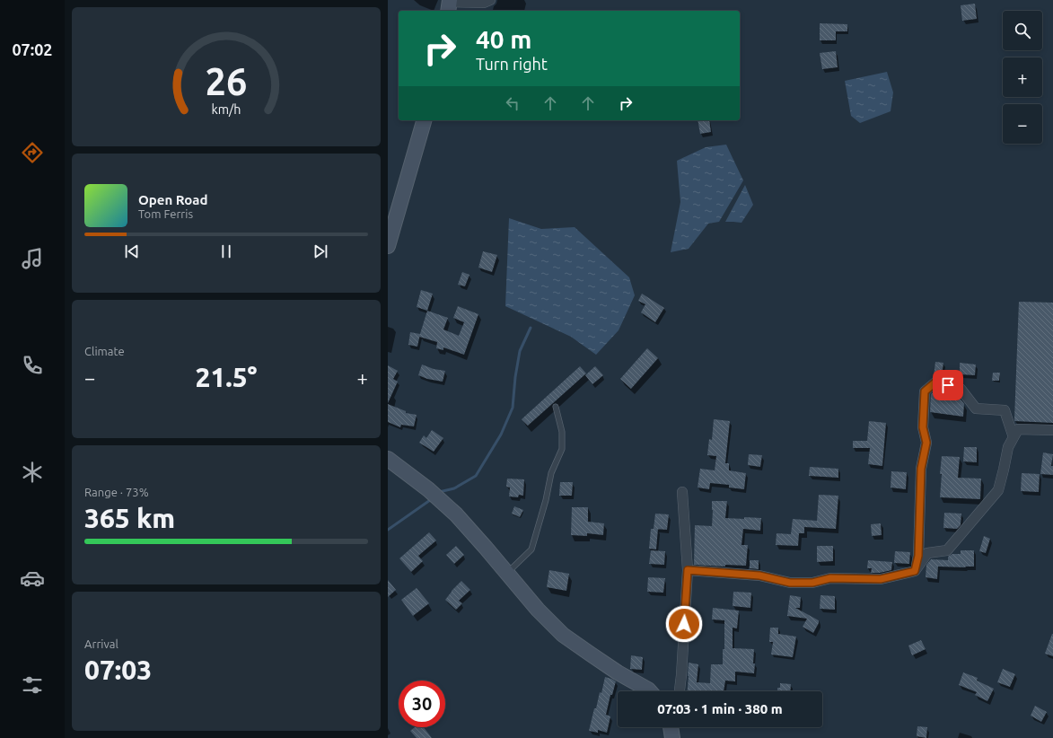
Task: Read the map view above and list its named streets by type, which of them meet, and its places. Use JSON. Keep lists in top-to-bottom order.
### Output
{
  "page": {
    "tabs": "07:02",
    "map_buttons": ["+", "−"],
    "turn": ["40 m", "Turn right"],
    "song": ["Open Road", "Tom Ferris"],
    "tile": [
      "Climate",
      ["Range · 73%", "365 km"],
      ["Arrival", "07:03"]
    ],
    "heat": ["−", "21.5°", "+"],
    "limit": "30",
    "trip": "07:03 · 1 min · 380 m",
    "gauge": ["26", "km/h"]
  }
}
